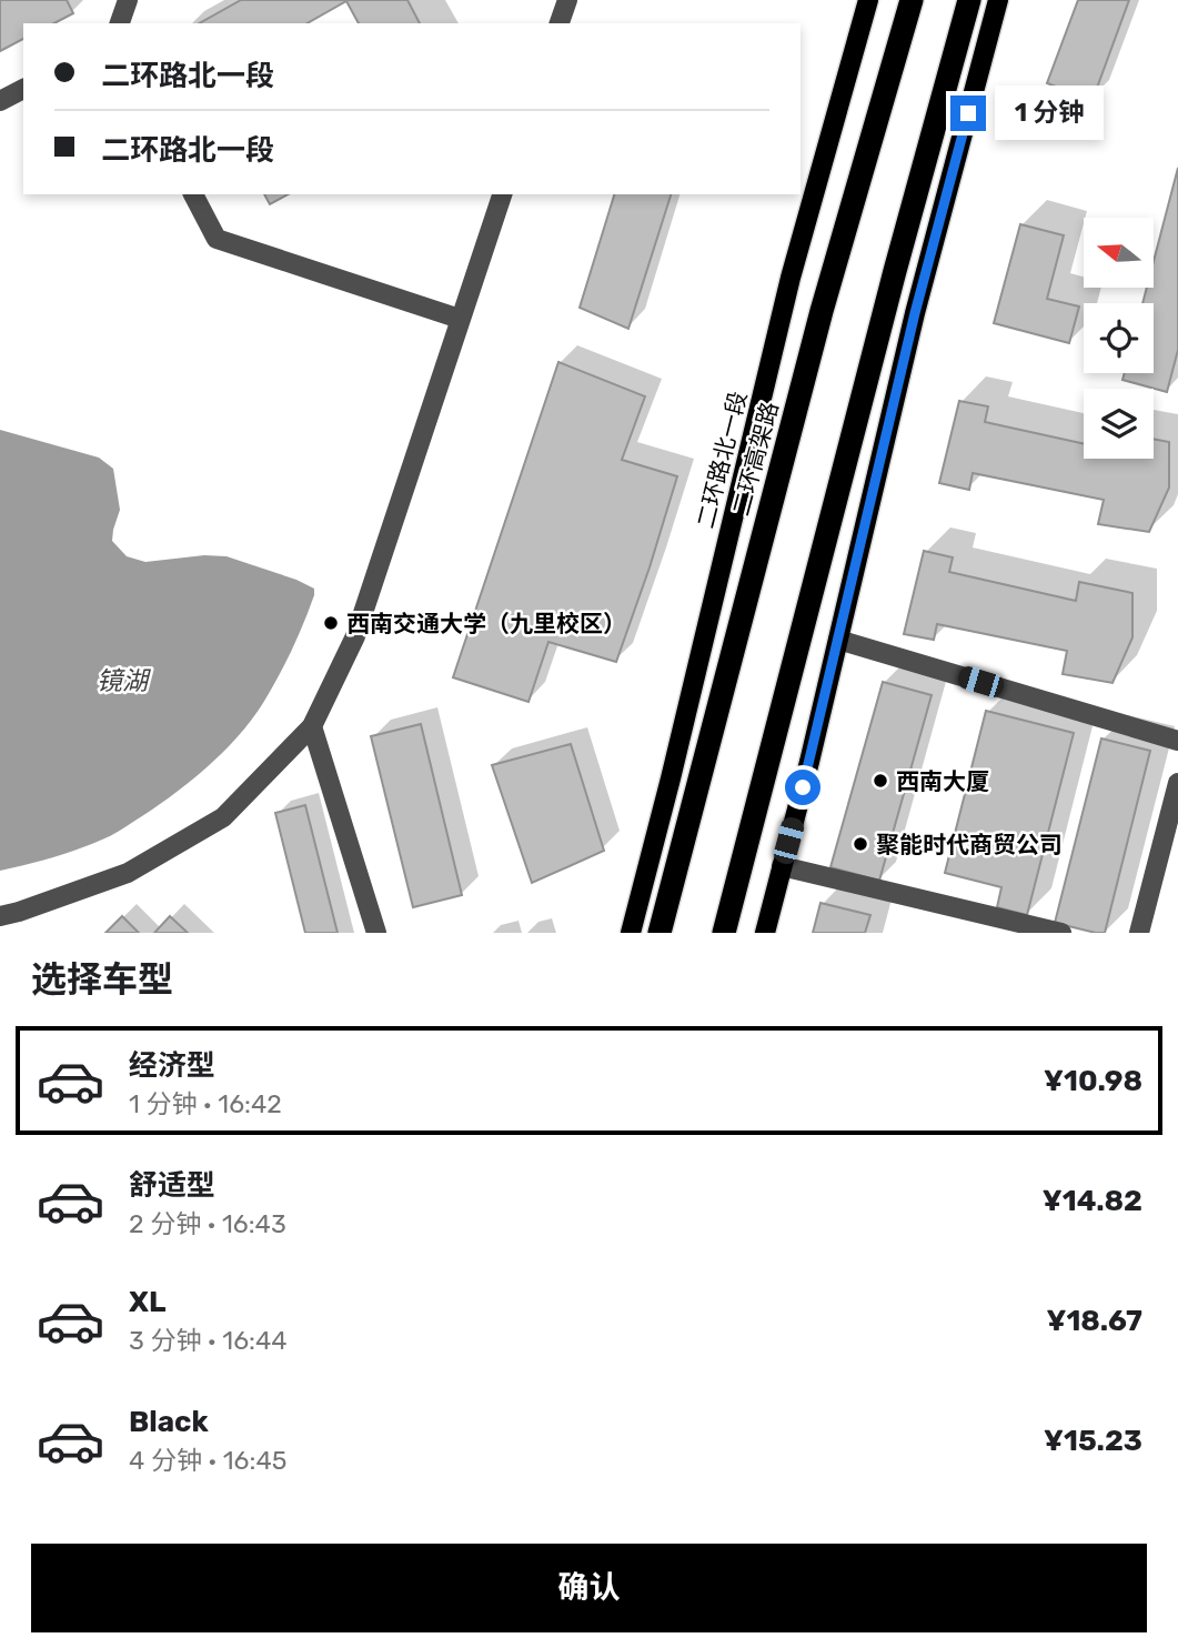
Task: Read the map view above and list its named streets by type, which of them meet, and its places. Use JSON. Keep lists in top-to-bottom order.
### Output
{
  "streets": {
    "highway": ["二环高架路"],
    "main road": ["二环路北一段"]
  },
  "water": ["镜湖"],
  "places": ["西南交通大学（九里校区）", "西南大厦", "聚能时代商贸公司"],
  "north": "left",
  "page": {
    "banner": ["二环路北一段", "二环路北一段"],
    "bubble": "1 分钟",
    "heading": "选择车型",
    "list": [
      {
        "name": "经济型",
        "note": "1 分钟 · 16:42",
        "value": "¥10.98"
      },
      {
        "name": "舒适型",
        "note": "2 分钟 · 16:43",
        "value": "¥14.82"
      },
      {
        "name": "XL",
        "note": "3 分钟 · 16:44",
        "value": "¥18.67"
      },
      {
        "name": "Black",
        "note": "4 分钟 · 16:45",
        "value": "¥15.23"
      }
    ],
    "buttons": "确认"
  }
}
